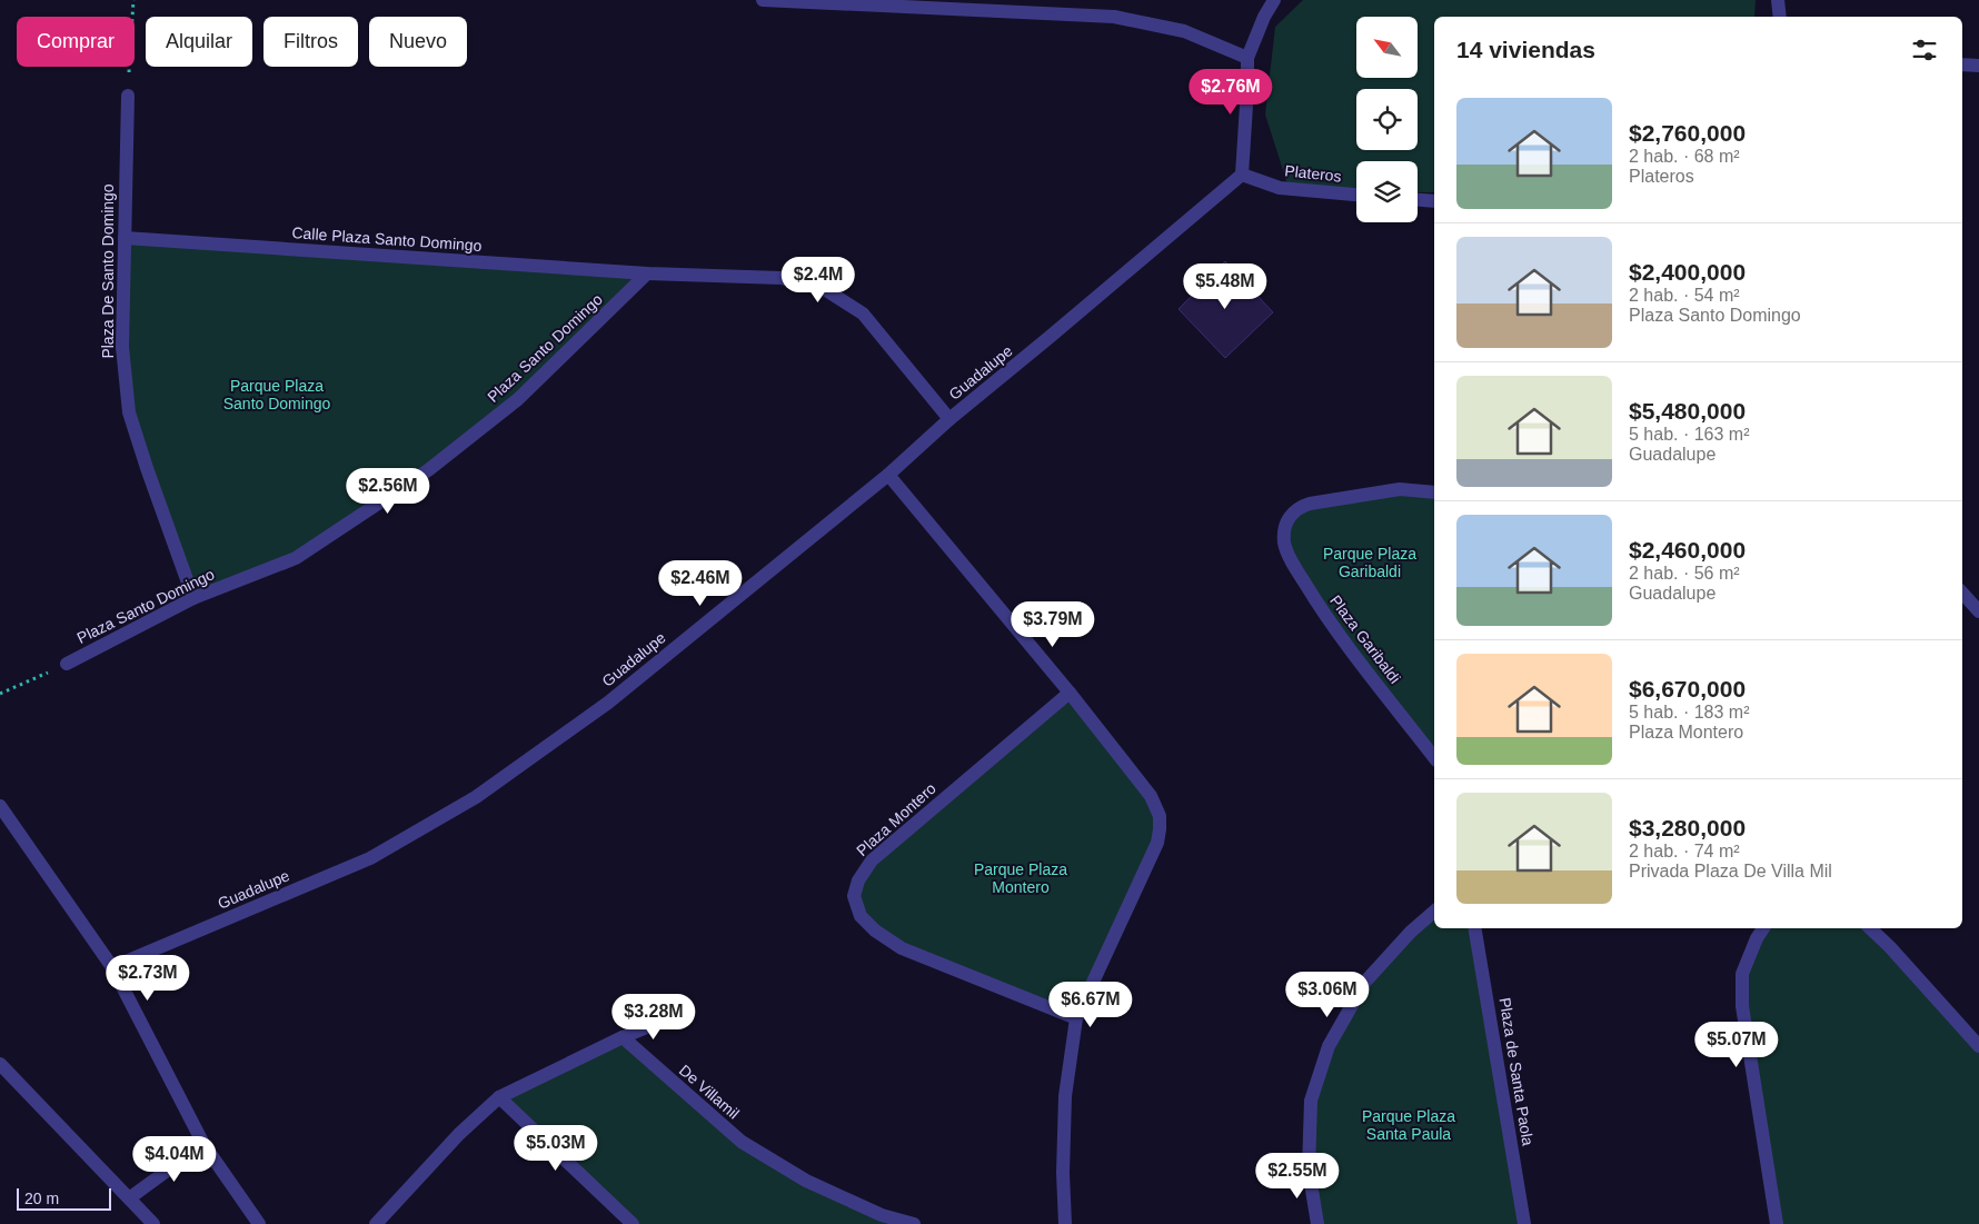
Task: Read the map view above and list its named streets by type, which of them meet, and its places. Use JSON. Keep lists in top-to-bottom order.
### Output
{
  "streets": {
    "street": [
      "Plateros",
      "Calle Plaza Santo Domingo",
      "Plaza De Santo Domingo",
      "Plaza Santo Domingo",
      "Guadalupe",
      "Plaza Garibaldi",
      "Plaza Montero",
      "Plaza de Santa Paola",
      "De Villamil"
    ]
  },
  "crossings": [
    ["Plateros", "Guadalupe"],
    ["Calle Plaza Santo Domingo", "Plaza De Santo Domingo"],
    ["Calle Plaza Santo Domingo", "Plaza Santo Domingo"],
    ["Plaza De Santo Domingo", "Plaza Santo Domingo"]
  ],
  "parks": [
    "Parque Plaza Santo Domingo",
    "Parque Plaza Garibaldi",
    "Parque Plaza Montero",
    "Parque Plaza Santa Paula"
  ],
  "scale_bar": "20 m",
  "north": "top left",
  "page": {
    "chip": [
      "Comprar",
      "Alquilar",
      "Filtros",
      "Nuevo"
    ],
    "heading": "14 viviendas",
    "price": [
      "$2.76M",
      "$2.4M",
      "$5.48M",
      "$2.56M",
      "$2.46M",
      "$3.79M",
      "$2.73M",
      "$3.06M",
      "$6.67M",
      "$3.28M",
      "$5.07M",
      "$5.03M",
      "$4.04M",
      "$2.55M"
    ],
    "list": [
      {
        "name": "$2,760,000",
        "note": "2 hab. · 68 m² · Plateros"
      },
      {
        "name": "$2,400,000",
        "note": "2 hab. · 54 m² · Plaza Santo Domingo"
      },
      {
        "name": "$5,480,000",
        "note": "5 hab. · 163 m² · Guadalupe"
      },
      {
        "name": "$2,460,000",
        "note": "2 hab. · 56 m² · Guadalupe"
      },
      {
        "name": "$6,670,000",
        "note": "5 hab. · 183 m² · Plaza Montero"
      },
      {
        "name": "$3,280,000",
        "note": "2 hab. · 74 m² · Privada Plaza De Villa Mil"
      }
    ],
    "scale": "20 m"
  }
}
